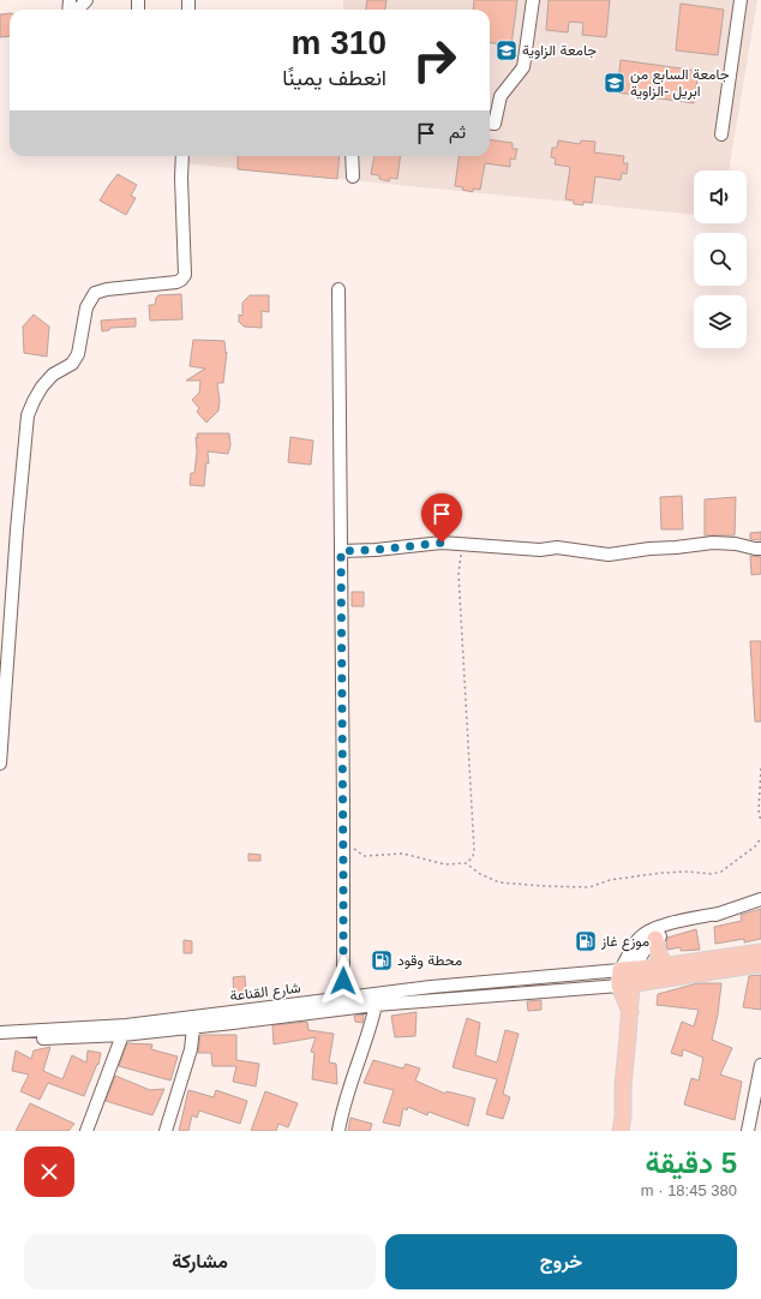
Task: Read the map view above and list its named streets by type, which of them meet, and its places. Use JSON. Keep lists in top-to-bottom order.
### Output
{
  "streets": {
    "street": ["شارع القناعة"]
  },
  "places": {
    "school or university": ["جامعة الزاوية", "جامعة السابع من ابريل -الزاوية"],
    "fuel station": ["موزع غاز", "محطة وقود"]
  },
  "page": {
    "turn": ["310 m", "انعطف يمينًا"],
    "then": "ثم",
    "heading": ["5 دقيقة", "380 m · 18:45"],
    "buttons": ["خروج", "مشاركة"]
  }
}
